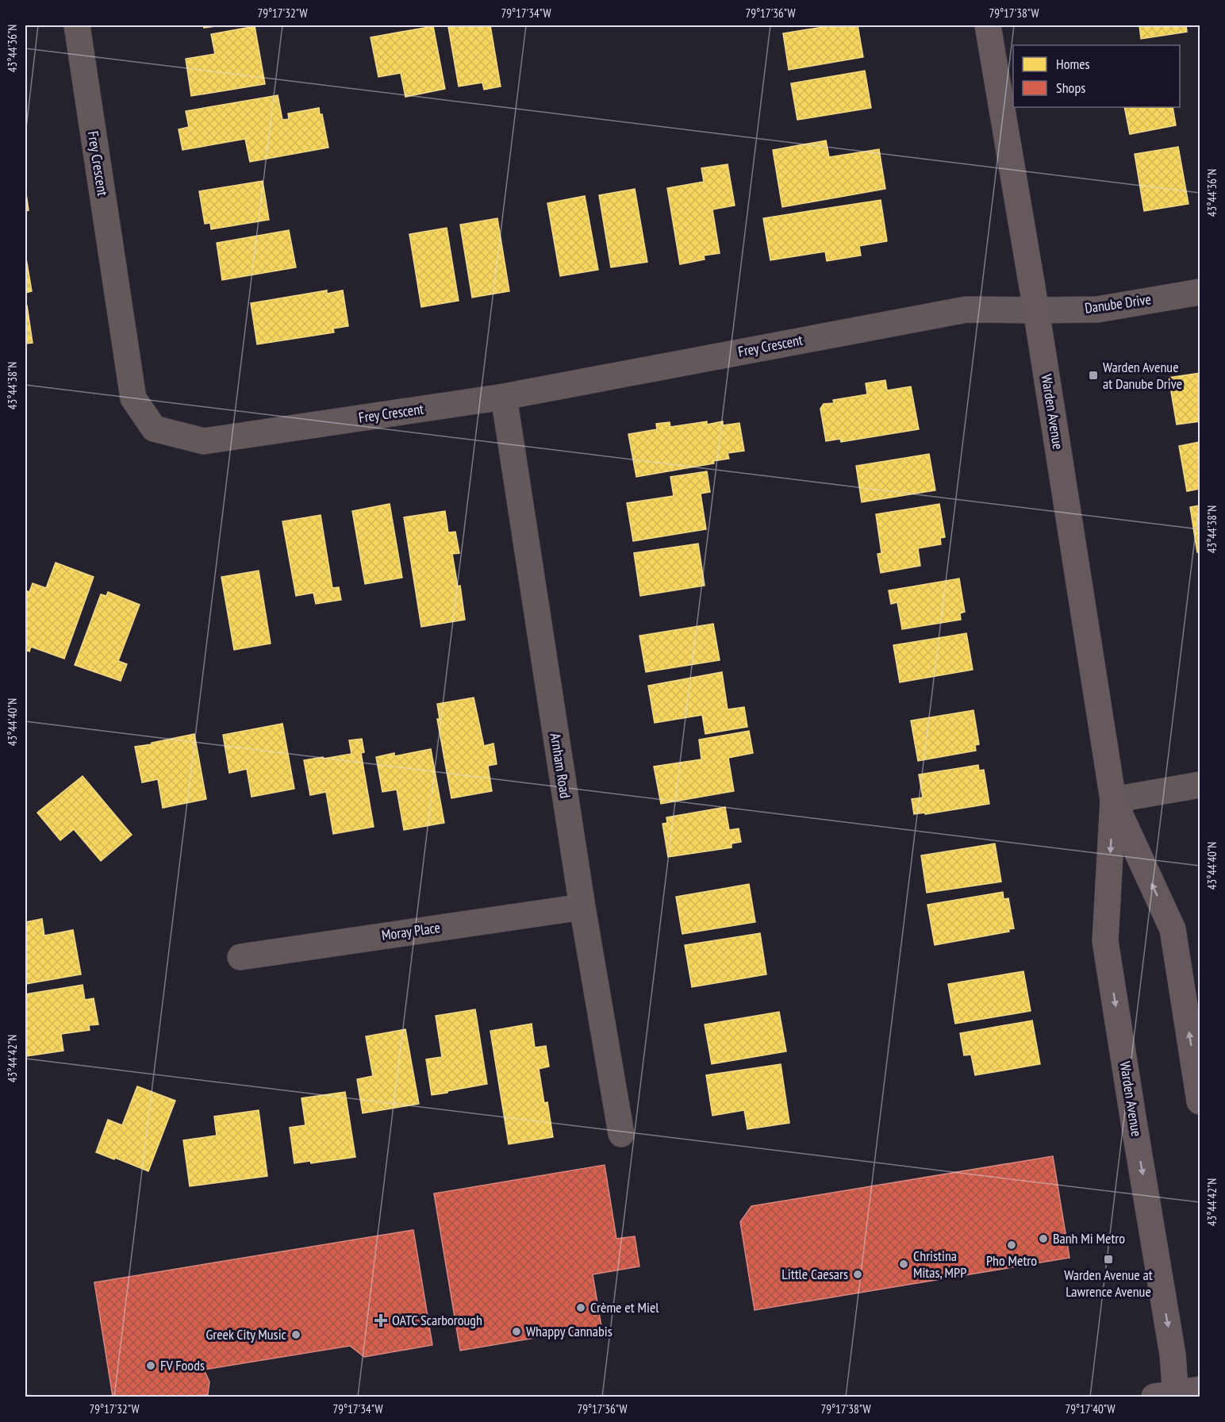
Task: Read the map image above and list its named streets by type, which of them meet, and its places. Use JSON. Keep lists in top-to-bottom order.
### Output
{
  "streets": {
    "main road": ["Warden Avenue"],
    "street": [
      "Frey Crescent",
      "Danube Drive",
      "Arnham Road",
      "Moray Place"
    ]
  },
  "crossings": [
    ["Frey Crescent", "Danube Drive"],
    ["Frey Crescent", "Warden Avenue"],
    ["Frey Crescent", "Arnham Road"],
    ["Danube Drive", "Warden Avenue"],
    ["Arnham Road", "Moray Place"]
  ],
  "places": {
    "transit": ["Warden Avenue at Danube Drive", "Warden Avenue at Lawrence Avenue"],
    "other": [
      "Banh Mi Metro",
      "Pho Metro",
      "Christina Mitas, MPP",
      "Little Caesars",
      "Crème et Miel",
      "Whappy Cannabis",
      "Greek City Music",
      "FV Foods"
    ],
    "health": ["OATC Scarborough"]
  },
  "legend": ["Homes", "Shops"],
  "coordinates": [
    "79°17'32\"W",
    "79°17'34\"W",
    "79°17'36\"W",
    "79°17'38\"W",
    "43°44'36\"N",
    "43°44'38\"N",
    "43°44'40\"N",
    "43°44'42\"N",
    "79°17'40\"W"
  ]
}
